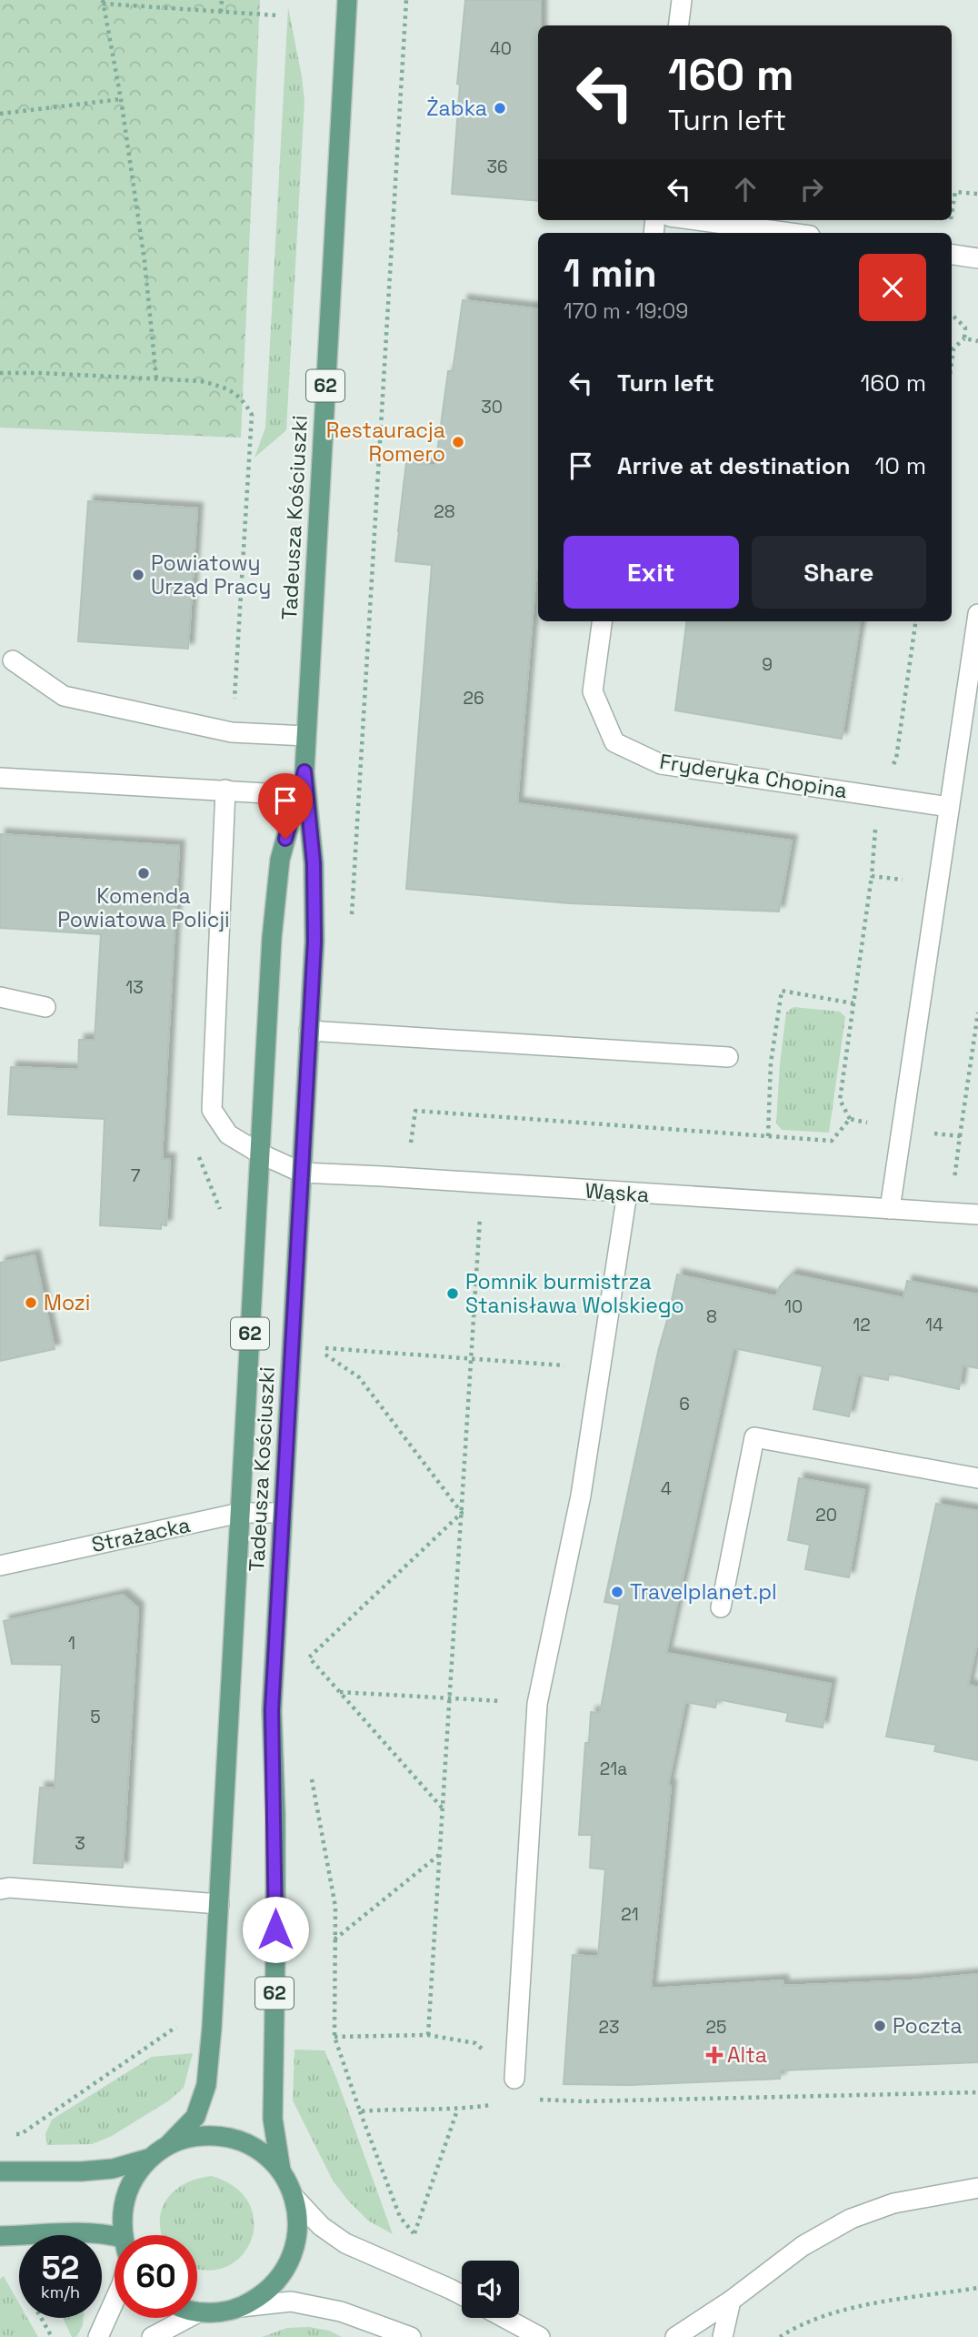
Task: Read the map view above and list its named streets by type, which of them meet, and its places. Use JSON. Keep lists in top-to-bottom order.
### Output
{
  "streets": {
    "main road": ["62", "Tadeusza Kościuszki"],
    "street": ["Fryderyka Chopina", "Wąska", "Strażacka"]
  },
  "crossings": [
    ["62", "Tadeusza Kościuszki"],
    ["Tadeusza Kościuszki", "Wąska"],
    ["Tadeusza Kościuszki", "Strażacka"]
  ],
  "places": {
    "other": [
      "Żabka",
      "Restauracja Romero",
      "Powiatowy Urząd Pracy",
      "Komenda Powiatowa Policji",
      "Pomnik burmistrza Stanisława Wolskiego",
      "Mozi",
      "Travelplanet.pl",
      "Poczta"
    ],
    "health": ["Alta"]
  },
  "house_numbers": [
    "40",
    "36",
    "30",
    "28",
    "9",
    "26",
    "13",
    "7",
    "10",
    "8",
    "12",
    "14",
    "6",
    "4",
    "20",
    "1",
    "5",
    "21a",
    "3",
    "21",
    "23",
    "25"
  ],
  "page": {
    "turn": ["160 m", "Turn left"],
    "heading": ["1 min", "170 m · 19:09"],
    "list": [
      {
        "name": "Turn left",
        "value": "160 m"
      },
      {
        "name": "Arrive at destination",
        "value": "10 m"
      }
    ],
    "buttons": ["Exit", "Share"],
    "speed": "52 km/h",
    "limit": "60"
  }
}
